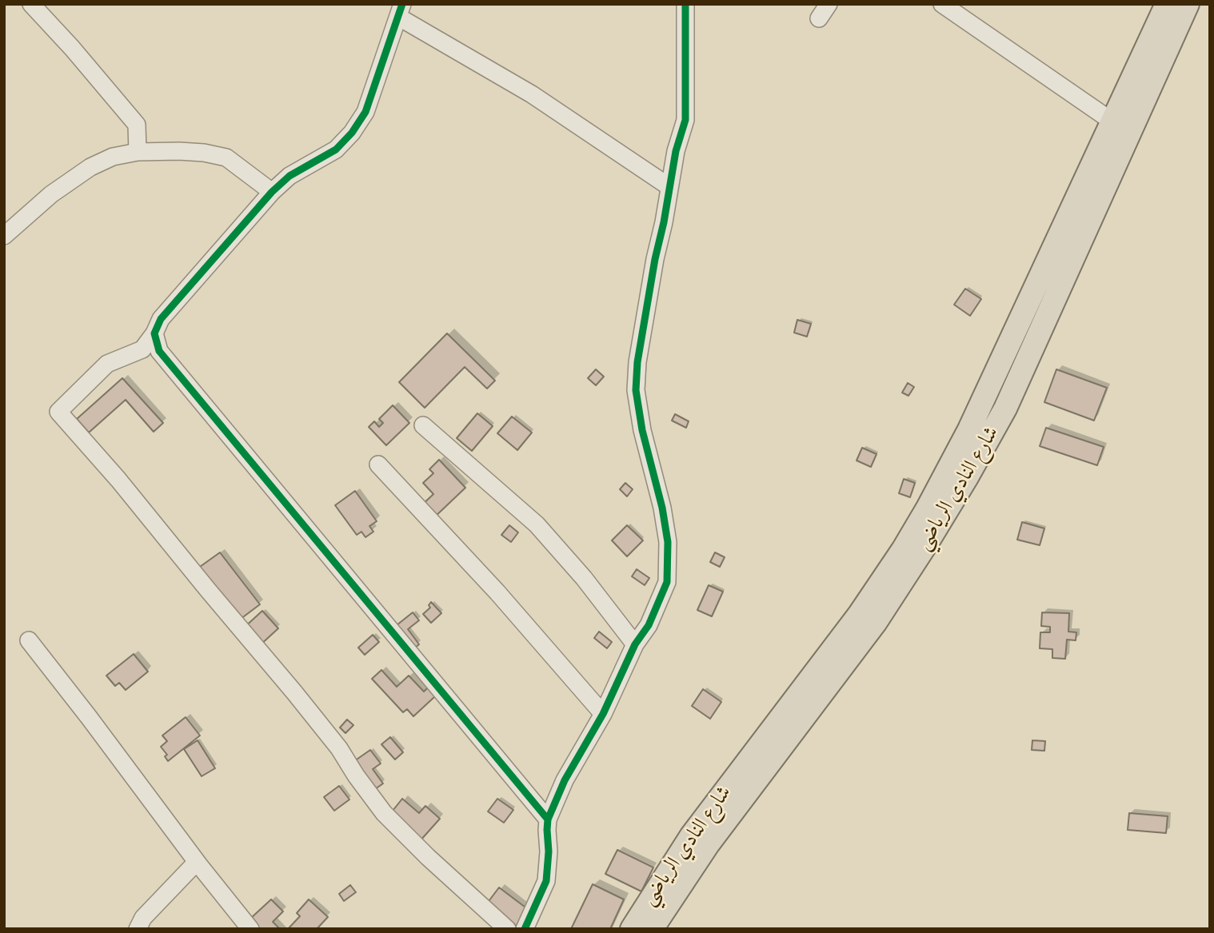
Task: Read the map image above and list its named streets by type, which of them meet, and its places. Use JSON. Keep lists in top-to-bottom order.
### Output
{
  "streets": {
    "main road": ["شارع النادي الرياضي"]
  }
}
